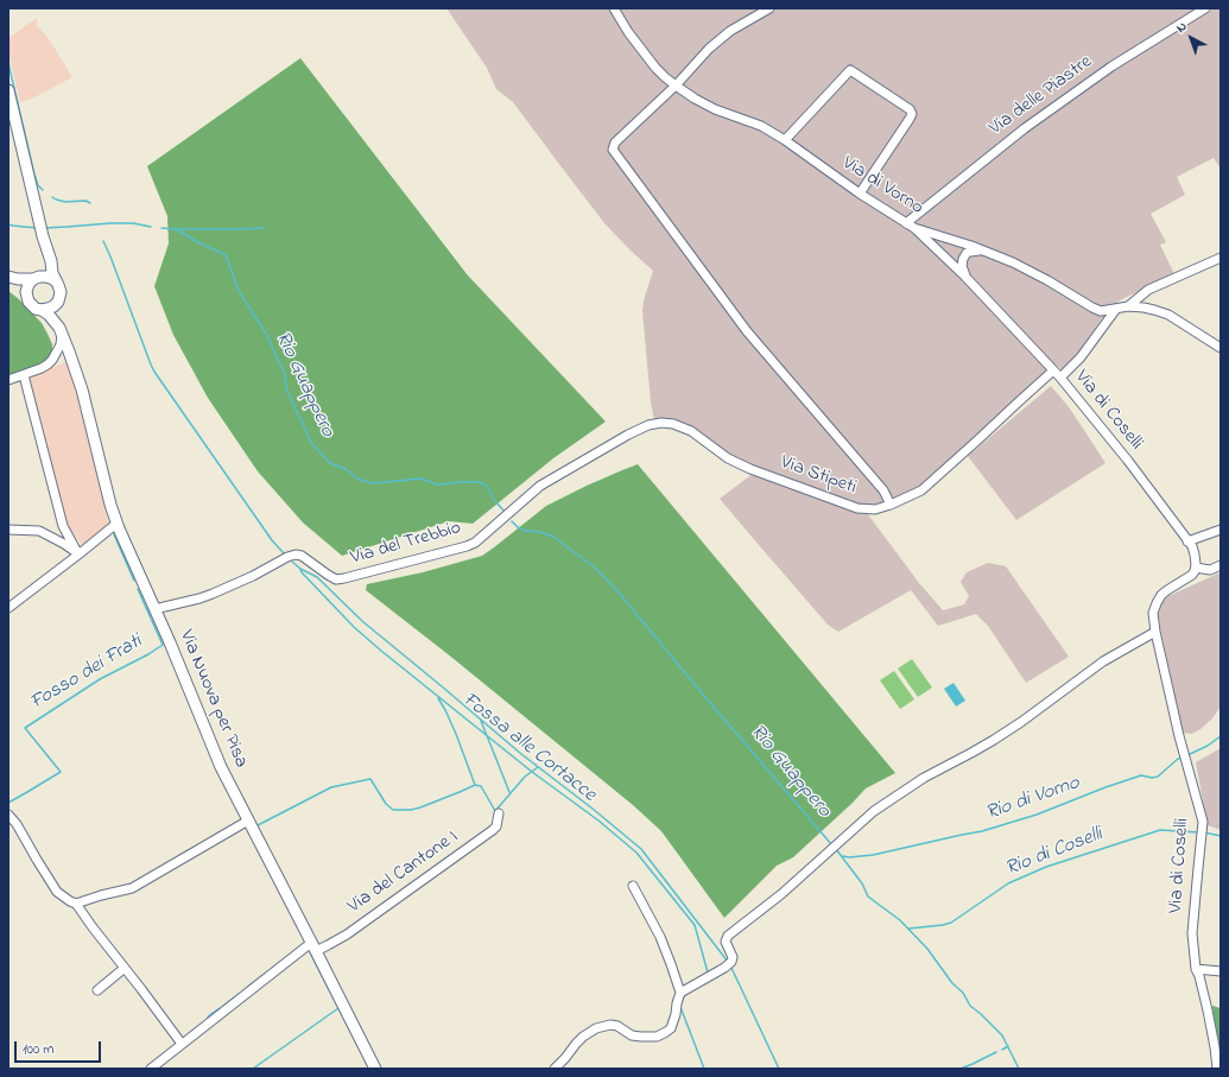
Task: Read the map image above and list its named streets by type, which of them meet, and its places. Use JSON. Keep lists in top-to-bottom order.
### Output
{
  "streets": {
    "main road": ["Via Nuova per Pisa"],
    "street": [
      "Via delle Piastre",
      "Via di Vorno",
      "Via di Coselli",
      "Via Stipeti",
      "Via del Trebbio",
      "Via del Cantone I"
    ]
  },
  "crossings": [
    ["Via delle Piastre", "Via di Vorno"],
    ["Via delle Piastre", "Via di Coselli"],
    ["Via di Vorno", "Via di Coselli"],
    ["Via di Coselli", "Via Stipeti"],
    ["Via Stipeti", "Via del Trebbio"],
    ["Via del Trebbio", "Via Nuova per Pisa"],
    ["Via Nuova per Pisa", "Via del Cantone I"]
  ],
  "water": [
    "Rio Guappero",
    "Fosso dei Frati",
    "Fossa alle Cortacce",
    "Rio di Vorno",
    "Rio di Coselli"
  ],
  "scale_bar": "100 m",
  "north": "top left"
}
